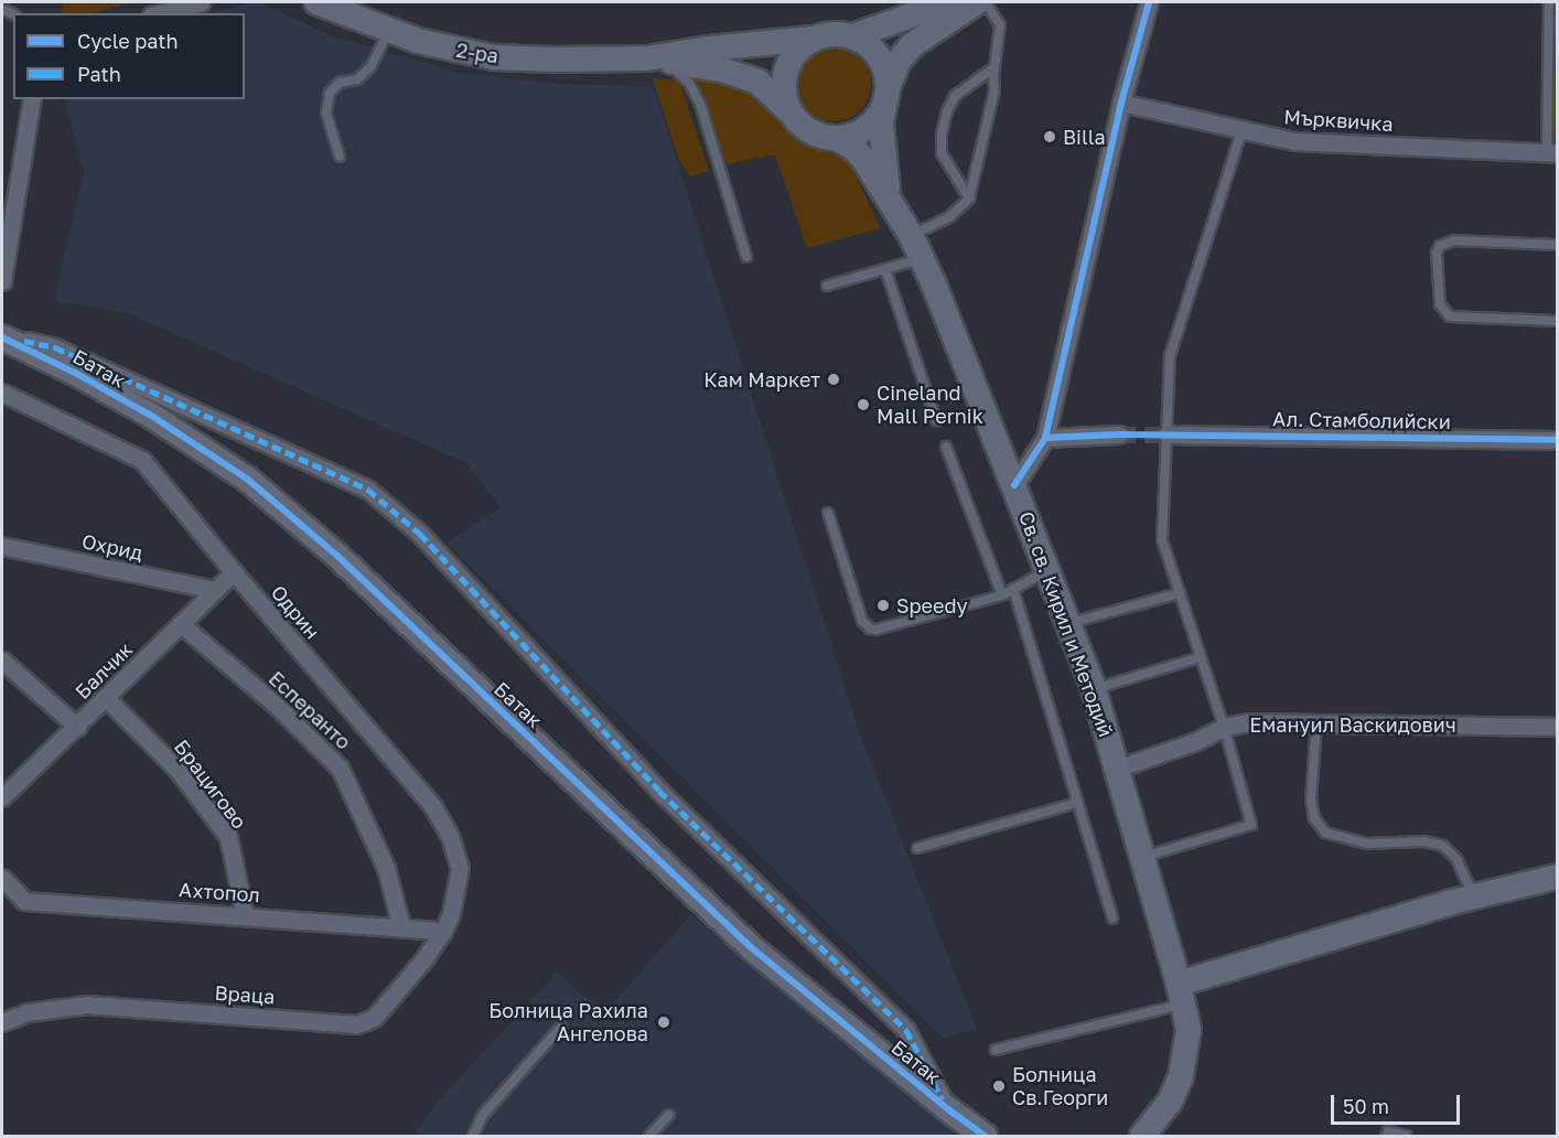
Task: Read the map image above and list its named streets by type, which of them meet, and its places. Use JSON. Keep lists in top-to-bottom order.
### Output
{
  "streets": {
    "main road": ["2-ра", "Батак", "Св. св. Кирил и Методий"],
    "street": [
      "Мърквичка",
      "Ал. Стамболийски",
      "Охрид",
      "Одрин",
      "Балчик",
      "Есперанто",
      "Емануил Васкидович",
      "Брацигово",
      "Ахтопол",
      "Враца"
    ]
  },
  "crossings": [
    ["2-ра", "Св. св. Кирил и Методий"],
    ["Охрид", "Балчик"],
    ["Одрин", "Балчик"],
    ["Одрин", "Ахтопол"],
    ["Одрин", "Враца"],
    ["Св. св. Кирил и Методий", "Емануил Васкидович"],
    ["Балчик", "Есперанто"],
    ["Балчик", "Брацигово"],
    ["Есперанто", "Ахтопол"],
    ["Брацигово", "Ахтопол"],
    ["Ахтопол", "Враца"]
  ],
  "places": [
    "Billa",
    "Кам Маркет",
    "Cineland Mall Pernik",
    "Speedy",
    "Болница Рахила Ангелова",
    "Болница Св.Георги"
  ],
  "legend": ["Cycle path", "Path"],
  "scale_bar": "50 m"
}
